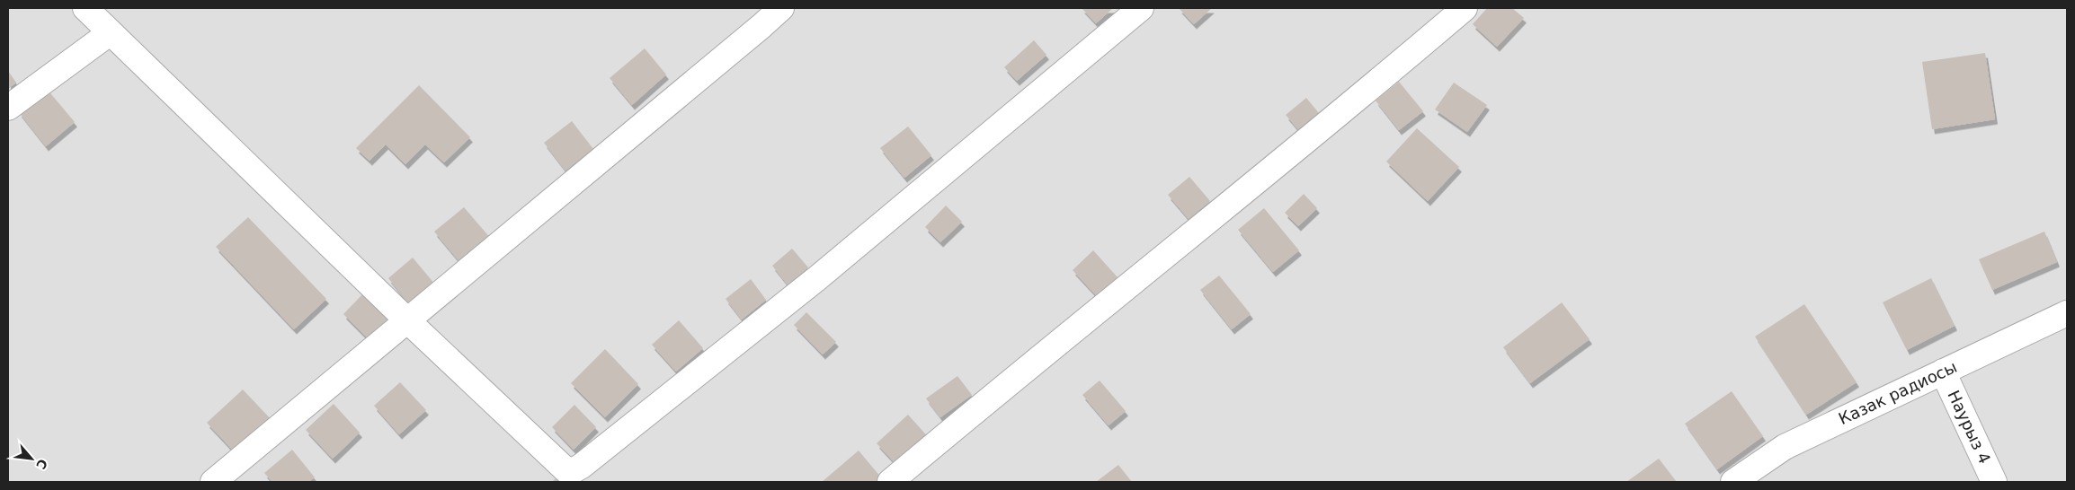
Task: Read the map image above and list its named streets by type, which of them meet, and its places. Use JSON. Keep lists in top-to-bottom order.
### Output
{
  "streets": {
    "street": ["Казак радиосы", "Наурыз 4"]
  },
  "crossings": [
    ["Казак радиосы", "Наурыз 4"]
  ],
  "north": "bottom right"
}
